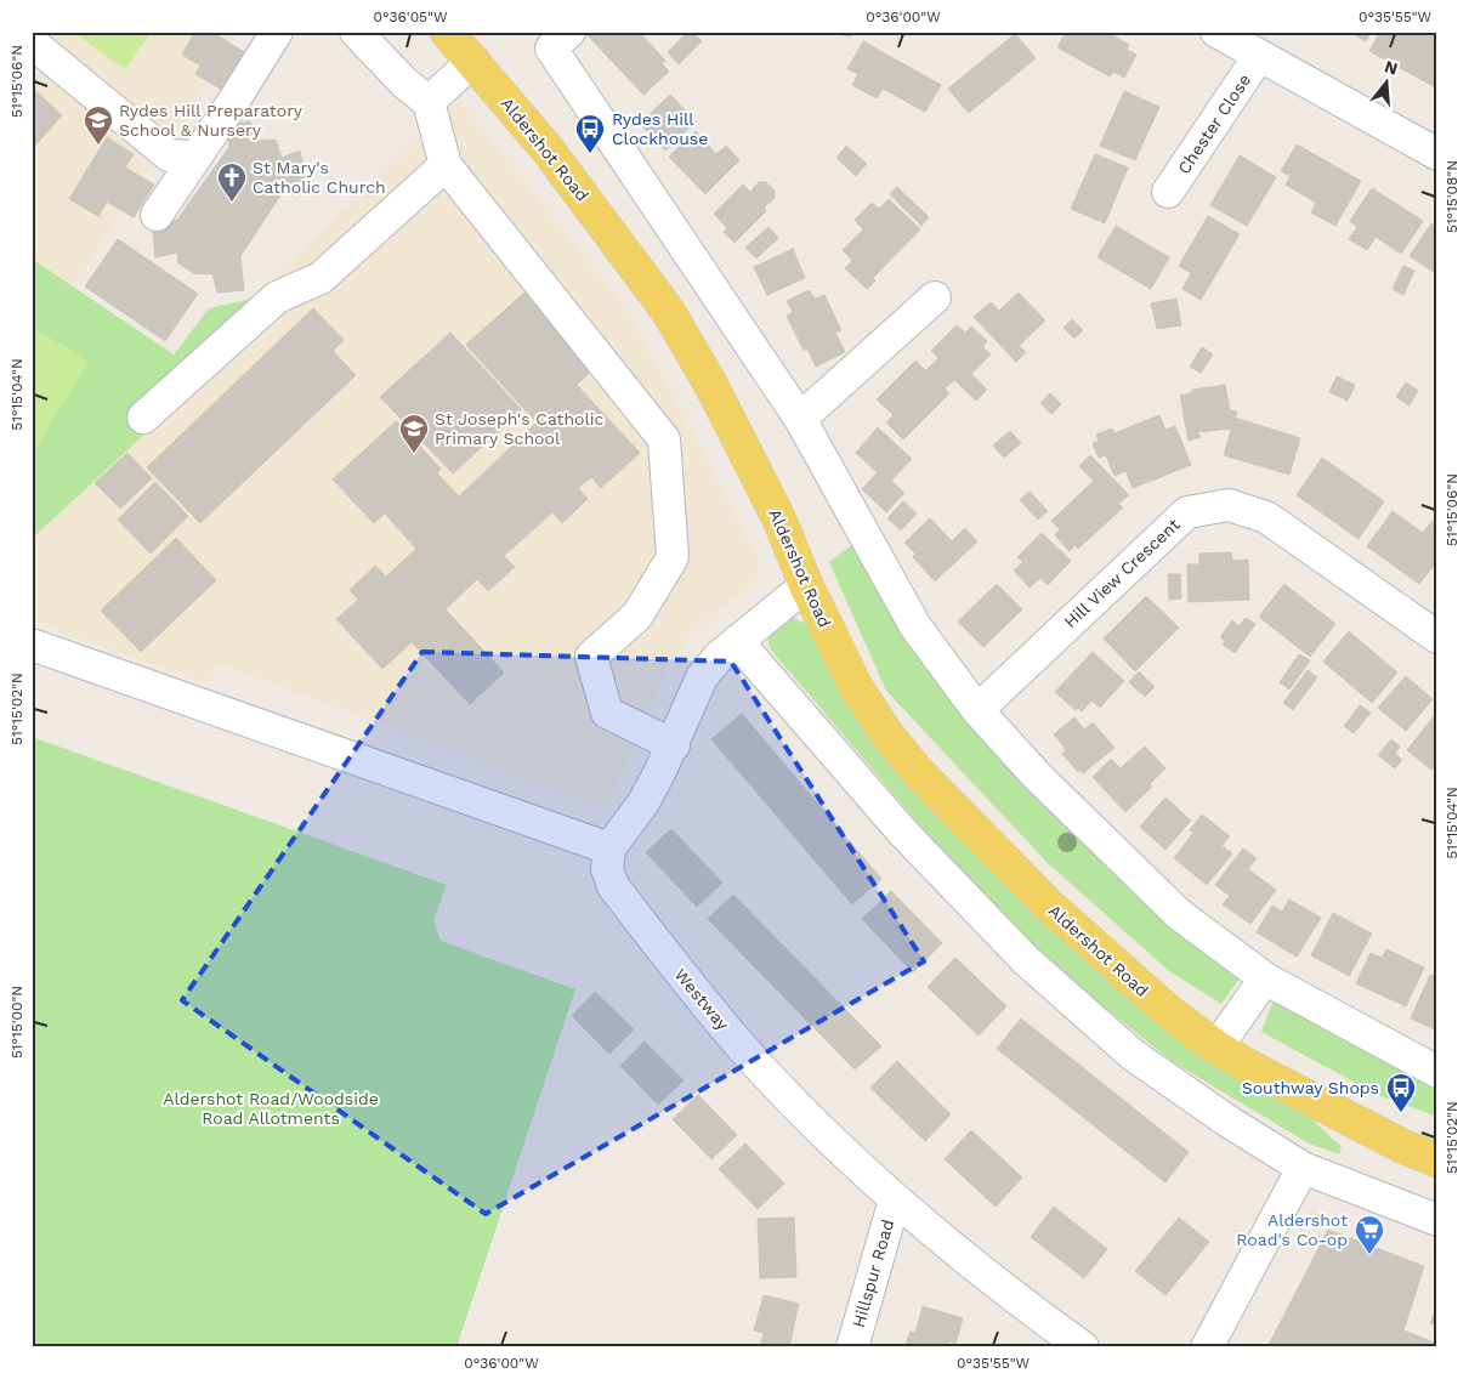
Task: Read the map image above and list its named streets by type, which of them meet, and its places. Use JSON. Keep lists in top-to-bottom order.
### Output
{
  "streets": {
    "main road": ["Aldershot Road"],
    "street": [
      "Chester Close",
      "Hill View Crescent",
      "Westway",
      "Hillspur Road"
    ]
  },
  "crossings": [
    ["Westway", "Hillspur Road"]
  ],
  "parks": ["Aldershot Road/Woodside Road Allotments"],
  "places": {
    "school or university": ["Rydes Hill Preparatory School & Nursery", "St Joseph's Catholic Primary School"],
    "bus stop": ["Rydes Hill Clockhouse", "Southway Shops"],
    "church": ["St Mary's Catholic Church"],
    "supermarket": ["Aldershot Road's Co-op"]
  },
  "north": "top",
  "coordinates": [
    "0°36'05\"W",
    "0°36'00\"W",
    "0°35'55\"W",
    "51°15'06\"N",
    "51°15'08\"N",
    "51°15'04\"N",
    "51°15'02\"N",
    "51°15'00\"N"
  ]
}
